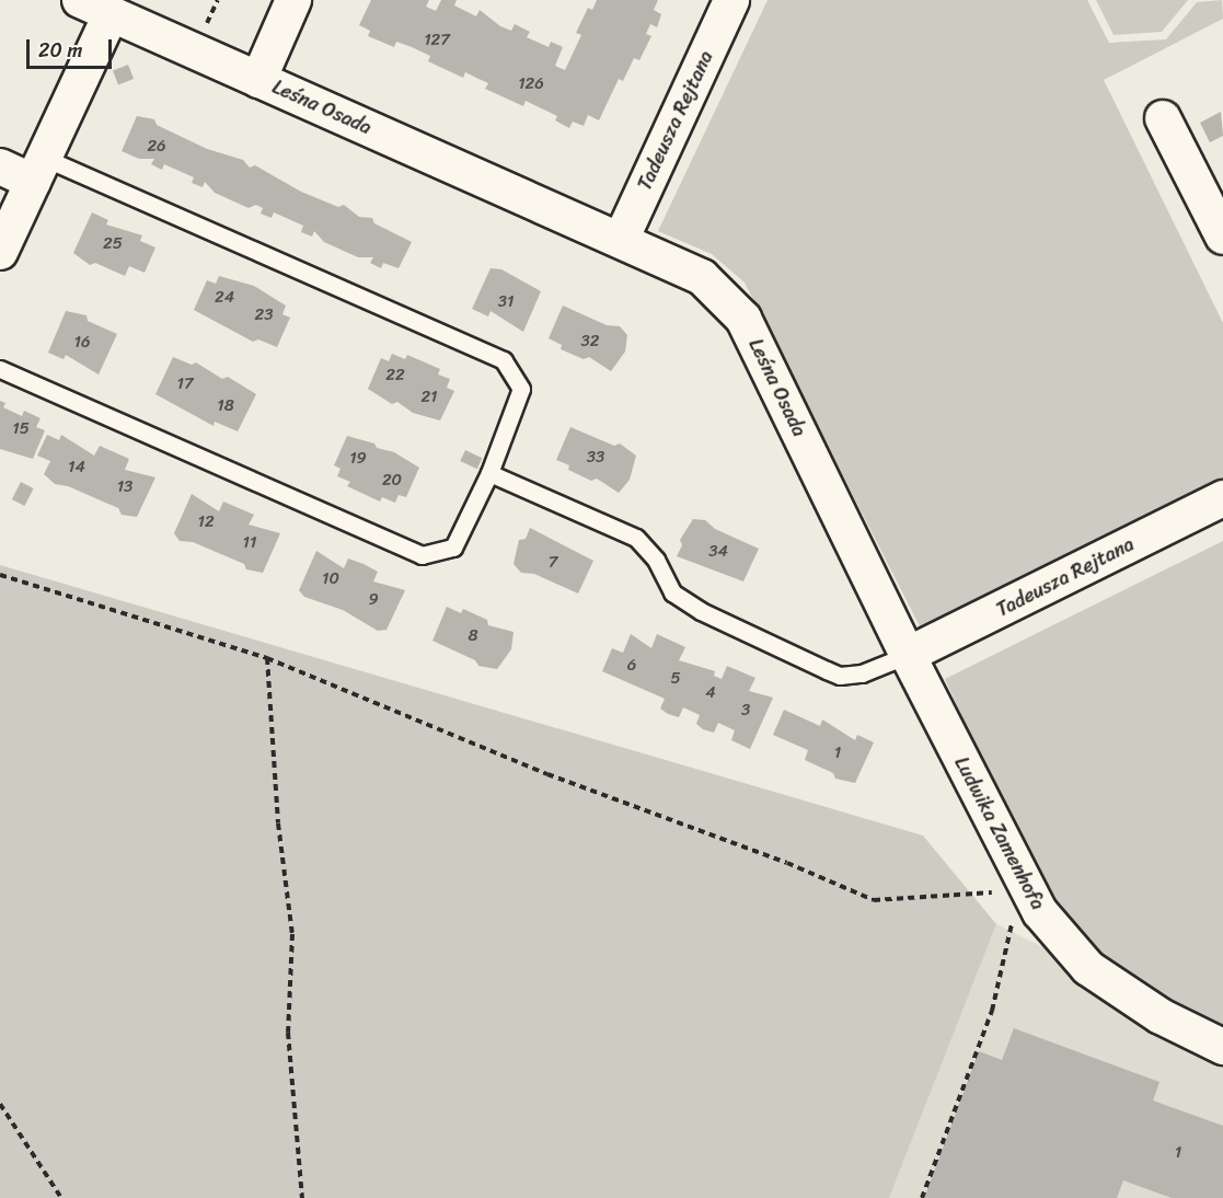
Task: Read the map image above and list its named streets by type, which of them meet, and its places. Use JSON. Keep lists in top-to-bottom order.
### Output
{
  "streets": {
    "street": ["Leśna Osada", "Tadeusza Rejtana", "Ludwika Zamenhofa"]
  },
  "crossings": [
    ["Leśna Osada", "Tadeusza Rejtana"],
    ["Leśna Osada", "Ludwika Zamenhofa"],
    ["Tadeusza Rejtana", "Ludwika Zamenhofa"]
  ],
  "house_numbers": [
    "127",
    "126",
    "26",
    "25",
    "24",
    "31",
    "23",
    "32",
    "16",
    "22",
    "17",
    "21",
    "18",
    "15",
    "33",
    "19",
    "14",
    "20",
    "13",
    "12",
    "11",
    "34",
    "7",
    "10",
    "9",
    "8",
    "6",
    "5",
    "4",
    "3",
    "1",
    "1"
  ],
  "scale_bar": "20 m"
}
